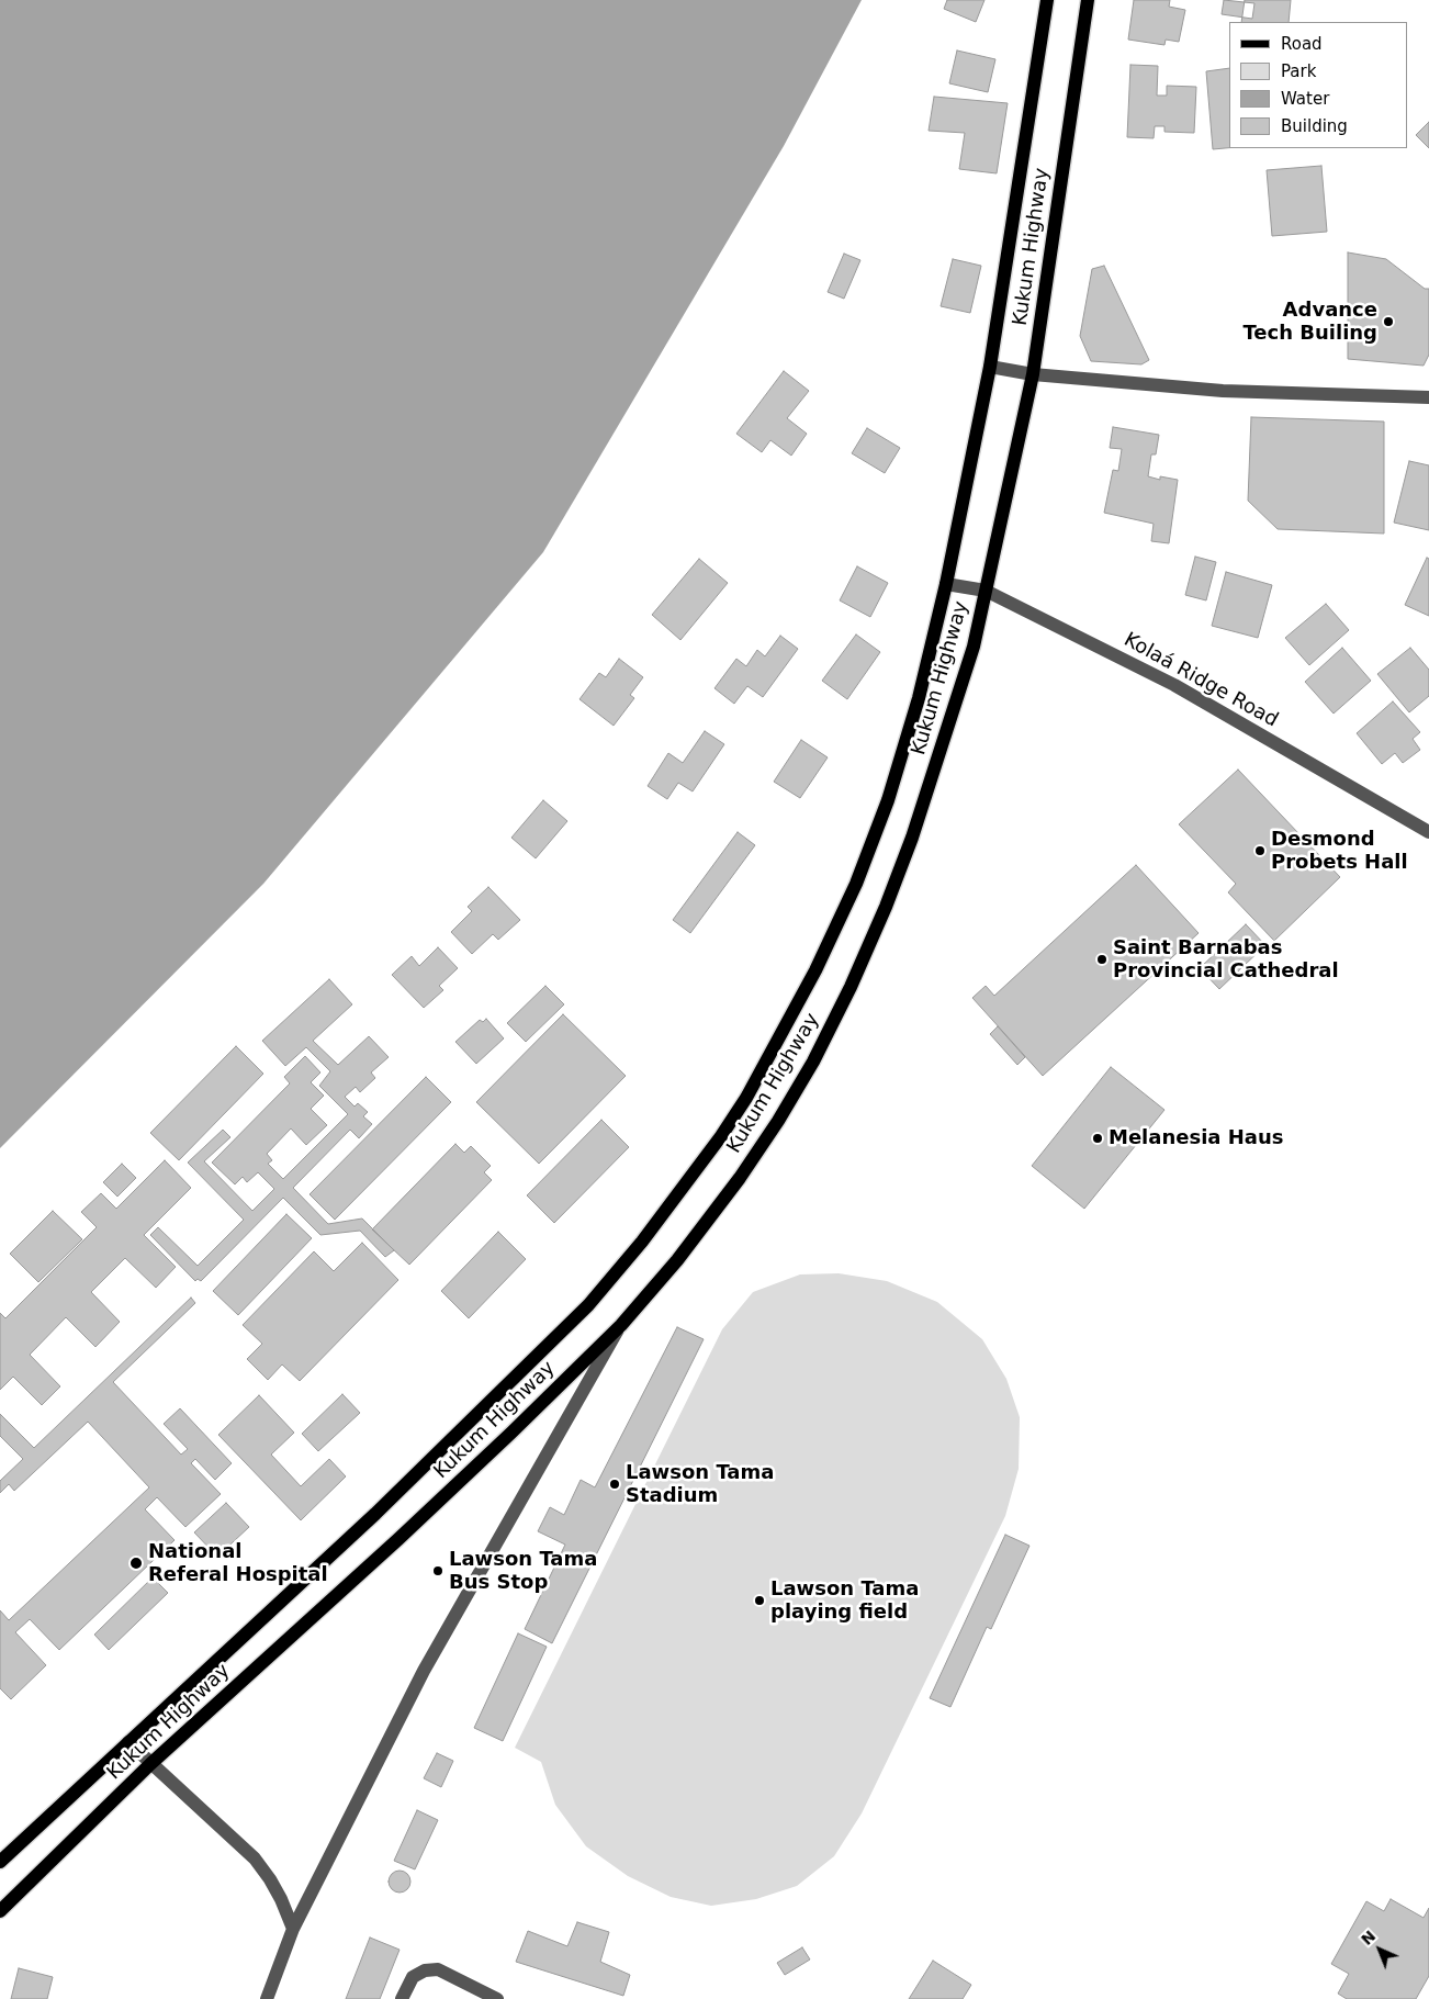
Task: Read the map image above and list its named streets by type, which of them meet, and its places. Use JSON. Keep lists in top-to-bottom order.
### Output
{
  "streets": {
    "main road": ["Kukum Highway"],
    "street": ["Kolaá Ridge Road"]
  },
  "crossings": [
    ["Kukum Highway", "Kolaá Ridge Road"]
  ],
  "places": [
    "Advance Tech Builing",
    "Desmond Probets Hall",
    "Saint Barnabas Provincial Cathedral",
    "Melanesia Haus",
    "Lawson Tama Stadium",
    "National Referal Hospital",
    "Lawson Tama Bus Stop",
    "Lawson Tama playing field"
  ],
  "legend": [
    "Road",
    "Park",
    "Water",
    "Building"
  ],
  "north": "top left"
}
